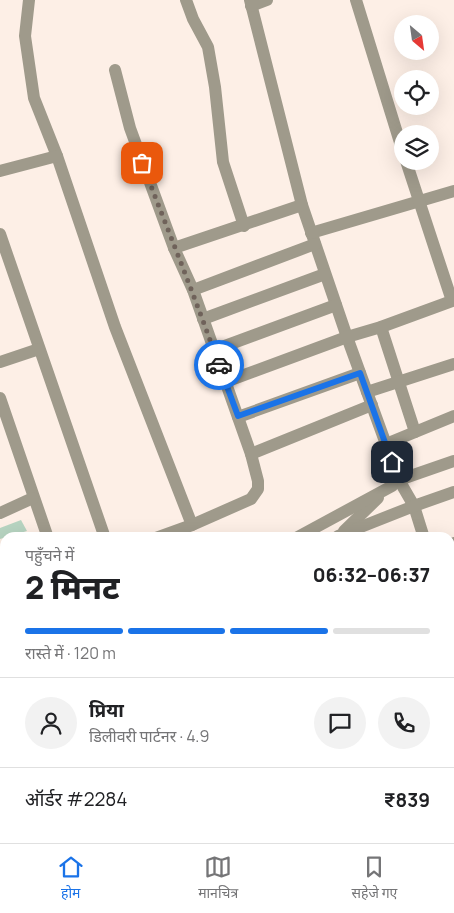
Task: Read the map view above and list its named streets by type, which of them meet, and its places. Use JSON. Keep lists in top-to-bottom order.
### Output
{
  "north": "bottom right",
  "page": {
    "heading": ["2 मिनट", "पहुँचने में", "06:32–06:37"],
    "panel": [
      "प्रिया",
      "डिलीवरी पार्टनर · 4.9",
      "ऑर्डर #2284",
      "₹839"
    ],
    "bar": "रास्ते में · 120 m",
    "tabs": ["होम", "मानचित्र", "सहेजे गए"]
  }
}
